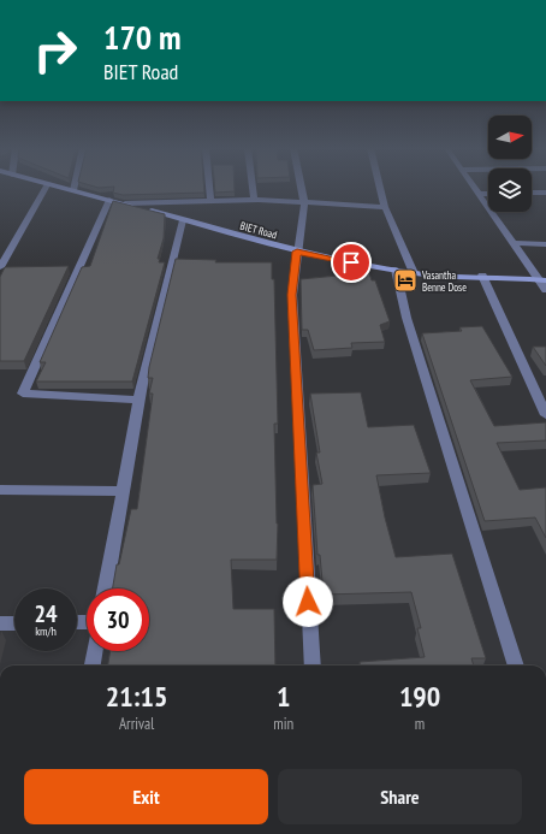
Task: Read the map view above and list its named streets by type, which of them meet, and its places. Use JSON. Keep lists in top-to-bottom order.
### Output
{
  "streets": {
    "street": ["BIET Road"]
  },
  "places": {
    "hotel": ["Vasantha Benne Dose"]
  },
  "north": "right",
  "page": {
    "turn": ["170 m", "BIET Road"],
    "speed": "24 km/h",
    "limit": "30",
    "eta": [
      "21:15",
      "Arrival",
      "1",
      "min",
      "190",
      "m"
    ],
    "buttons": ["Exit", "Share"]
  }
}
